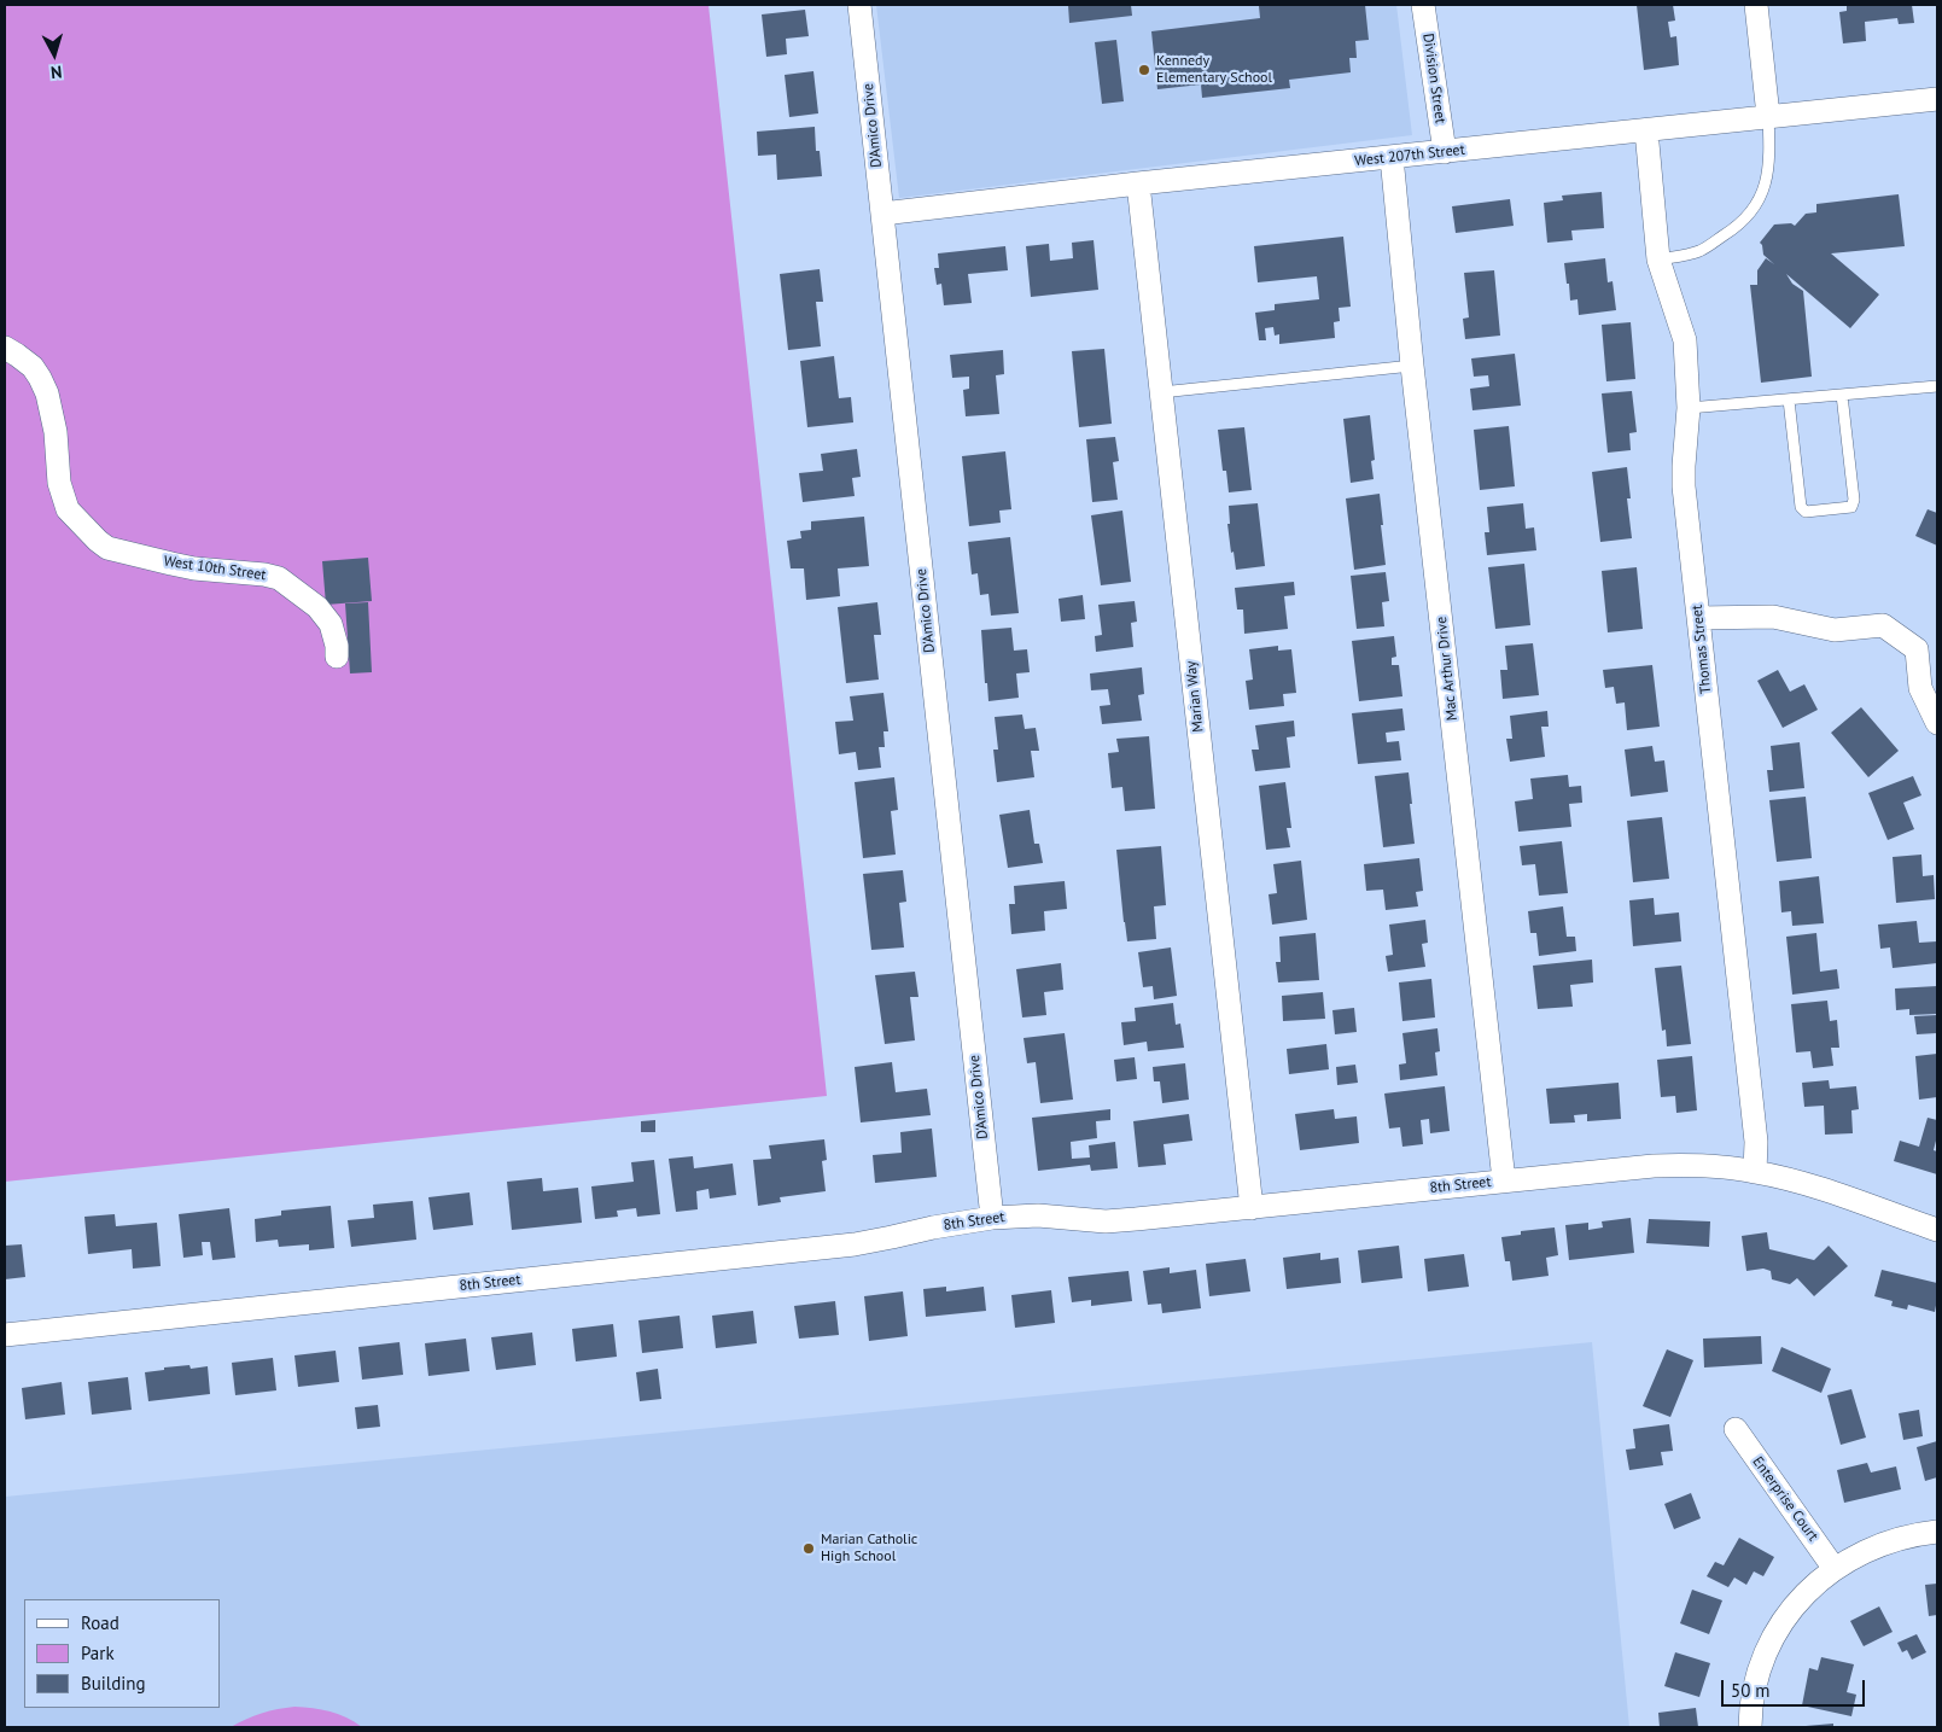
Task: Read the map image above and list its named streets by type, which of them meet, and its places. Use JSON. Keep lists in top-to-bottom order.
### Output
{
  "streets": {
    "street": [
      "Division Street",
      "D'Amico Drive",
      "West 207th Street",
      "West 10th Street",
      "Thomas Street",
      "Mac Arthur Drive",
      "Marian Way",
      "8th Street",
      "Enterprise Court"
    ]
  },
  "crossings": [
    ["Division Street", "West 207th Street"],
    ["D'Amico Drive", "West 207th Street"],
    ["D'Amico Drive", "8th Street"],
    ["West 207th Street", "Thomas Street"],
    ["West 207th Street", "Mac Arthur Drive"],
    ["West 207th Street", "Marian Way"],
    ["Thomas Street", "8th Street"],
    ["Mac Arthur Drive", "8th Street"],
    ["Marian Way", "8th Street"]
  ],
  "places": ["Kennedy Elementary School", "Marian Catholic High School"],
  "legend": ["Road", "Park", "Building"],
  "scale_bar": "50 m",
  "north": "bottom"
}
